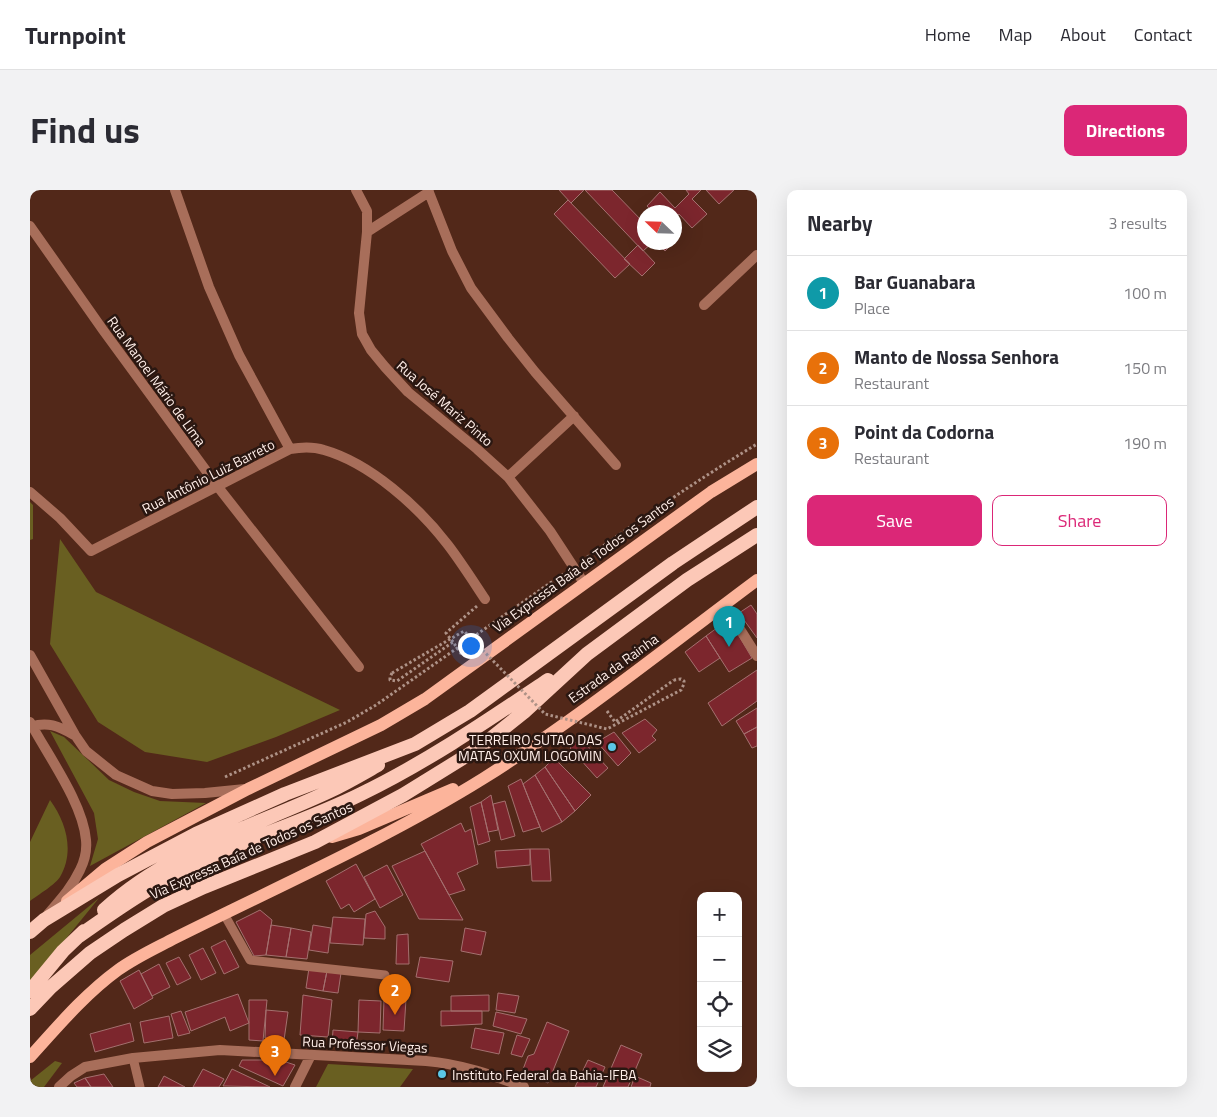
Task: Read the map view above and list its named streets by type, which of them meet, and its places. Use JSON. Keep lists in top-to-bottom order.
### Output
{
  "streets": {
    "highway": ["Via Expressa Baía de Todos os Santos"],
    "main road": ["Estrada da Rainha"],
    "street": [
      "Rua Manoel Mário de Lima",
      "Rua José Mariz Pinto",
      "Rua Antônio Luiz Barreto",
      "Rua Professor Viegas"
    ]
  },
  "crossings": [
    ["Rua Manoel Mário de Lima", "Rua Antônio Luiz Barreto"],
    ["Rua José Mariz Pinto", "Via Expressa Baía de Todos os Santos"]
  ],
  "places": ["TERREIRO SUTAO DAS MATAS OXUM LOGOMIN", "Instituto Federal da Bahia-IFBA"],
  "north": "top left",
  "page": {
    "header": "Turnpoint",
    "nav": [
      "Home",
      "Map",
      "About",
      "Contact"
    ],
    "title": "Find us",
    "buttons": [
      "Directions",
      ["Save", "Share"]
    ],
    "heading": ["Nearby", "3 results"],
    "list": [
      {
        "mark": "1",
        "name": "Bar Guanabara",
        "note": "Place",
        "value": "100 m"
      },
      {
        "mark": "2",
        "name": "Manto de Nossa Senhora",
        "note": "Restaurant",
        "value": "150 m"
      },
      {
        "mark": "3",
        "name": "Point da Codorna",
        "note": "Restaurant",
        "value": "190 m"
      }
    ],
    "pins": ["1", "2", "3"],
    "map_buttons": ["+", "−"]
  }
}
